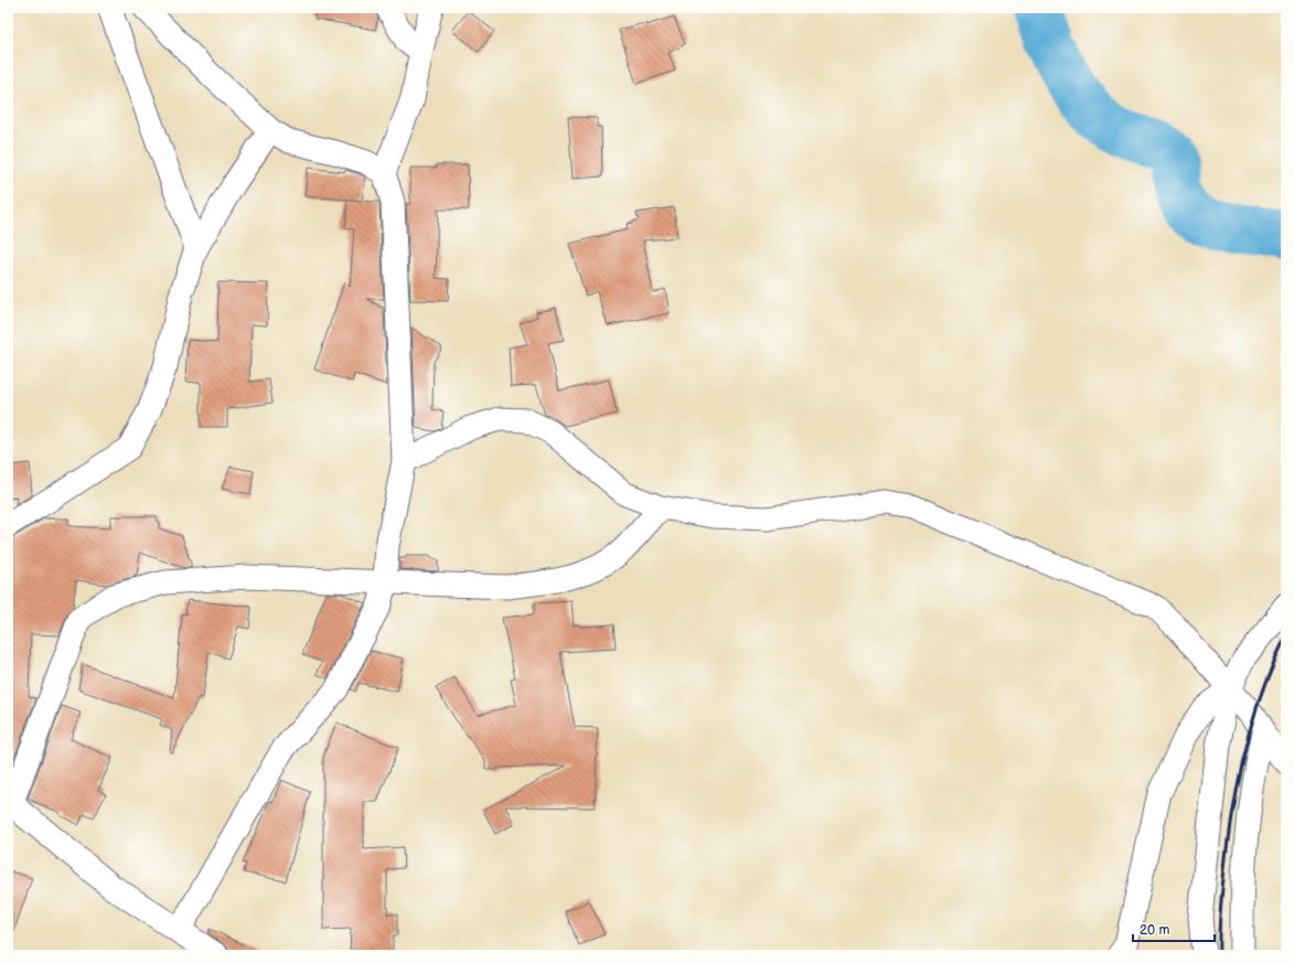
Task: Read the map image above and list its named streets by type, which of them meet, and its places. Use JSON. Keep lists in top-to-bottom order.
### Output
{
  "scale_bar": "20 m"
}
